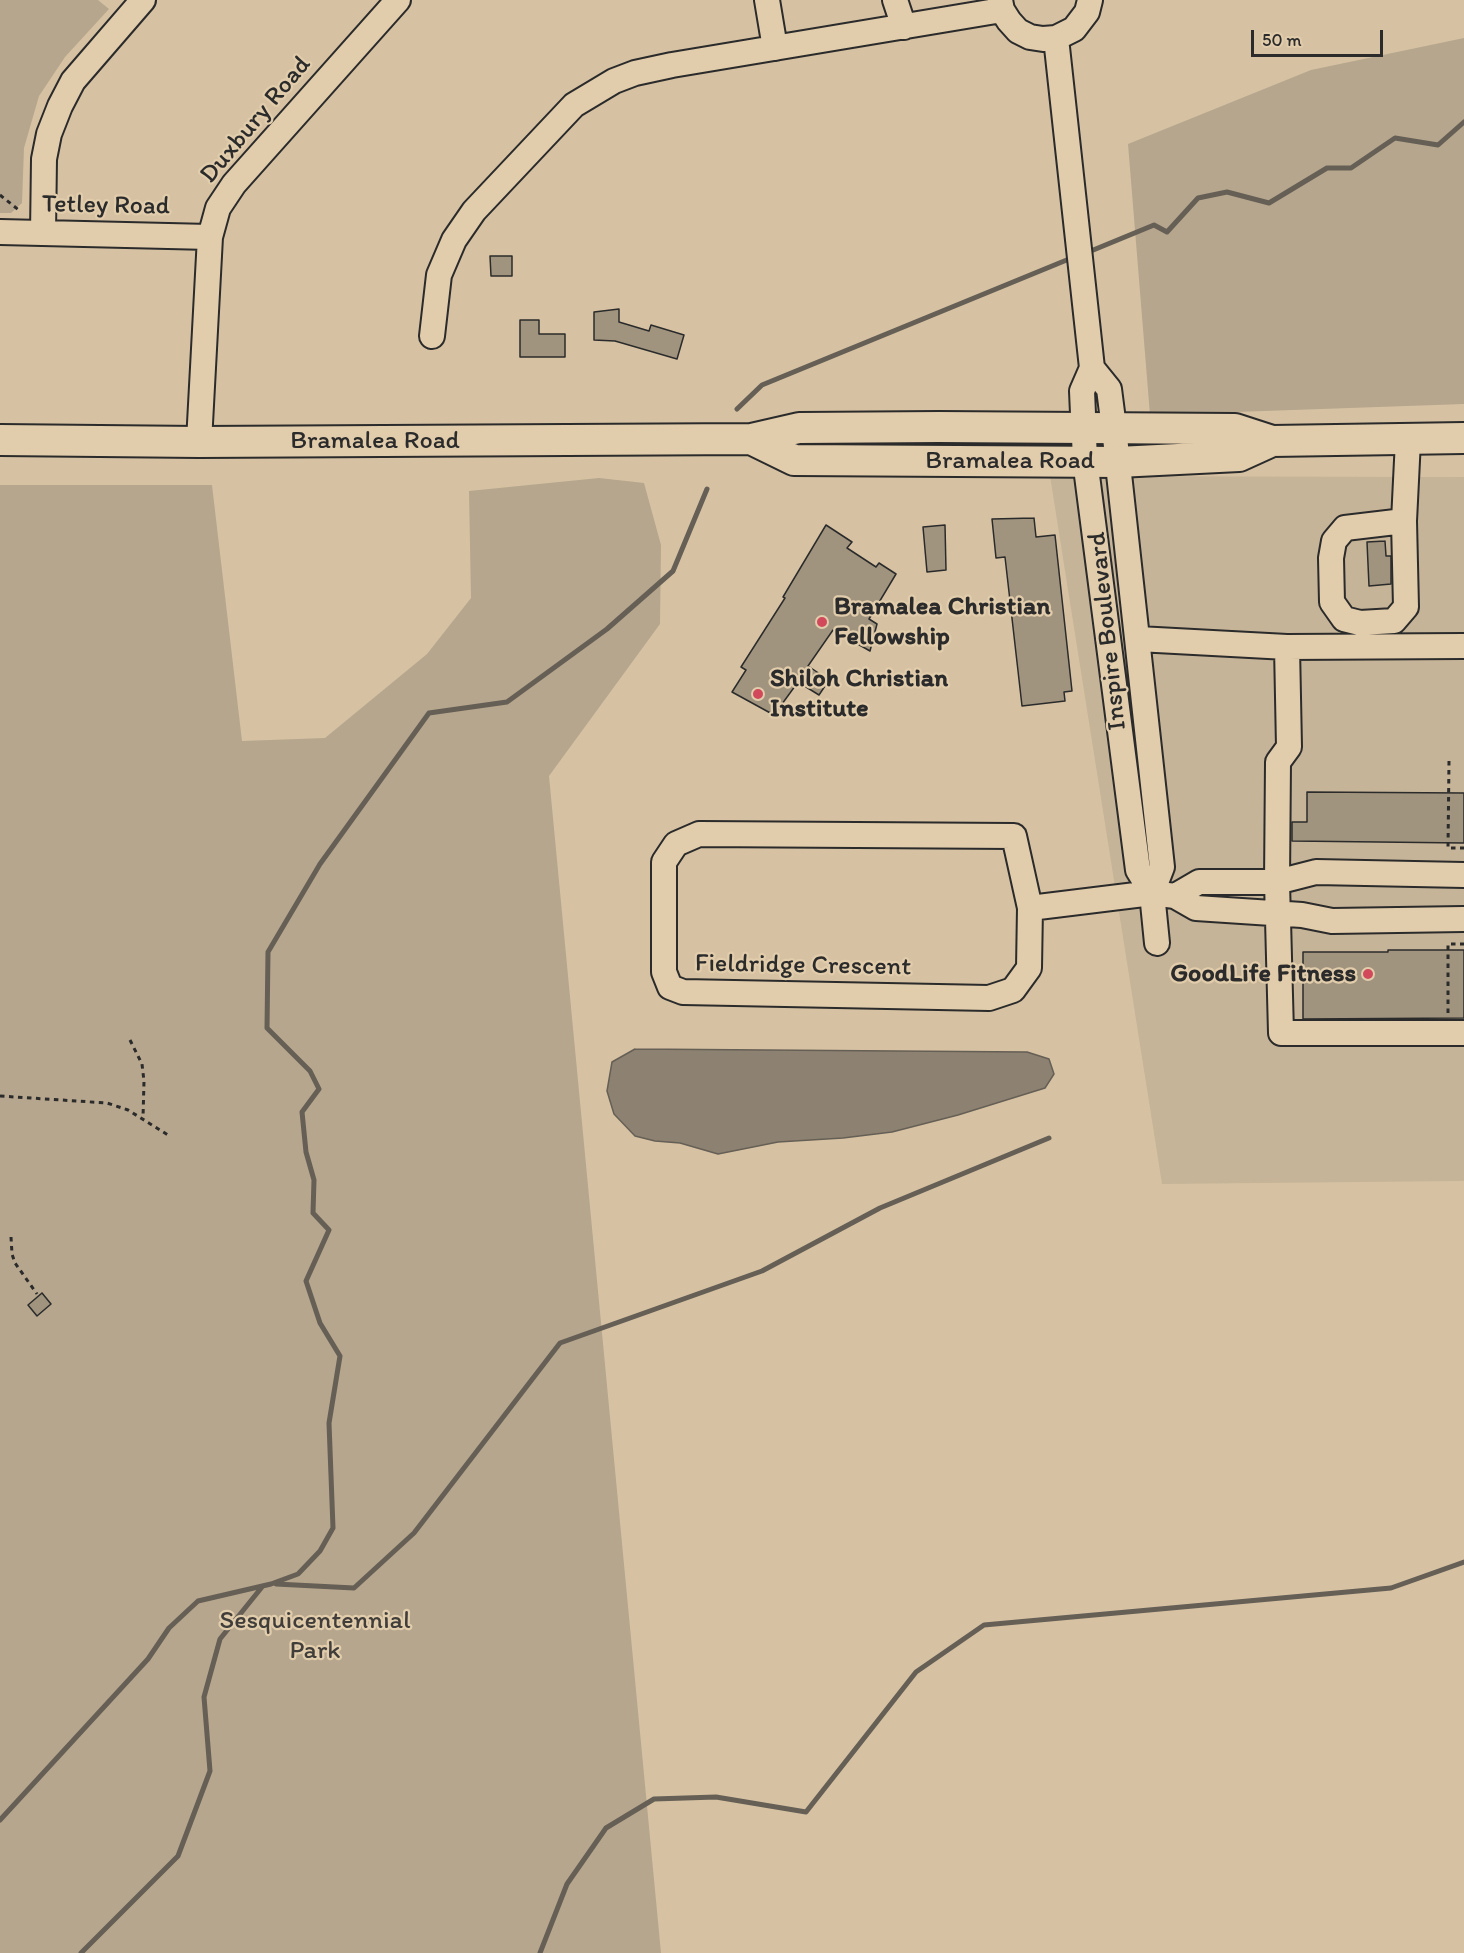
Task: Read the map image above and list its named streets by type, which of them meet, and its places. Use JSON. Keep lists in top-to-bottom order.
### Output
{
  "streets": {
    "main road": ["Bramalea Road"],
    "street": [
      "Duxbury Road",
      "Tetley Road",
      "Inspire Boulevard",
      "Fieldridge Crescent"
    ]
  },
  "crossings": [
    ["Duxbury Road", "Tetley Road"],
    ["Duxbury Road", "Bramalea Road"],
    ["Bramalea Road", "Inspire Boulevard"]
  ],
  "parks": ["Sesquicentennial Park"],
  "places": ["Bramalea Christian Fellowship", "Shiloh Christian Institute", "GoodLife Fitness"],
  "scale_bar": "50 m"
}
